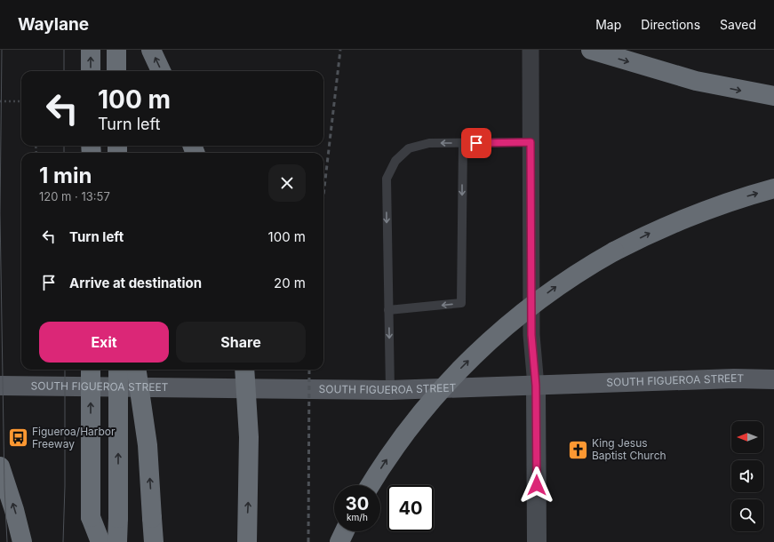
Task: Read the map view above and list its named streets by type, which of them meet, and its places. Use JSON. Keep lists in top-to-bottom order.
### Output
{
  "streets": {
    "main road": ["SOUTH FIGUEROA STREET"]
  },
  "places": {
    "bus stop": ["Figueroa/Harbor Freeway"],
    "church": ["King Jesus Baptist Church"]
  },
  "north": "left",
  "page": {
    "header": "Waylane",
    "nav": ["Map", "Directions", "Saved"],
    "turn": ["100 m", "Turn left"],
    "heading": ["1 min", "120 m · 13:57"],
    "list": [
      {
        "name": "Turn left",
        "value": "100 m"
      },
      {
        "name": "Arrive at destination",
        "value": "20 m"
      }
    ],
    "buttons": ["Exit", "Share"],
    "speed": "30 km/h",
    "limit": "40"
  }
}
